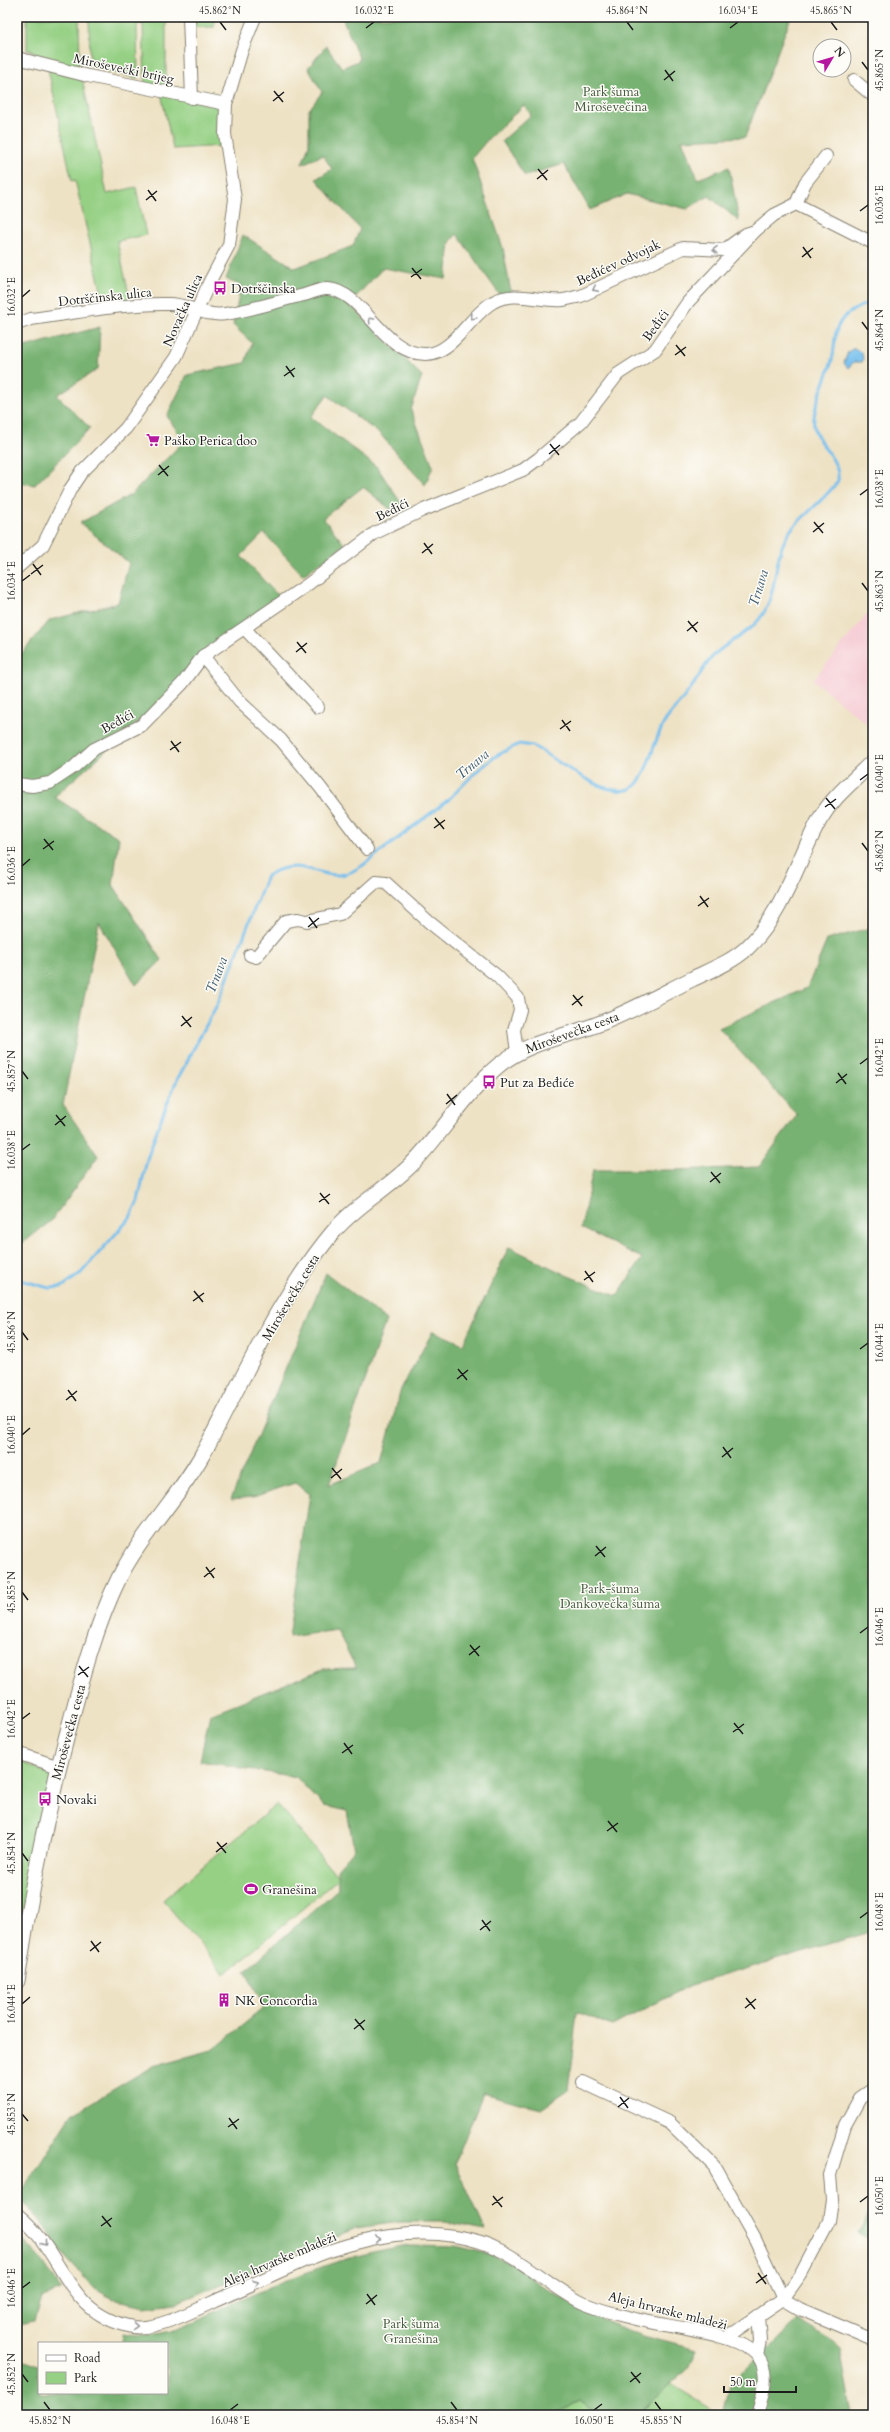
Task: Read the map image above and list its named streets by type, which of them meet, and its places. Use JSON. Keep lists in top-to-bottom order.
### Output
{
  "streets": {
    "main road": ["Miroševečka cesta"],
    "street": [
      "Miroševečki brijeg",
      "Beđićev odvojak",
      "Dotrščinska ulica",
      "Novačka ulica",
      "Beđići",
      "Aleja hrvatske mladeži"
    ]
  },
  "crossings": [
    ["Miroševečki brijeg", "Novačka ulica"],
    ["Beđićev odvojak", "Dotrščinska ulica"],
    ["Beđićev odvojak", "Novačka ulica"],
    ["Beđićev odvojak", "Beđići"],
    ["Dotrščinska ulica", "Novačka ulica"]
  ],
  "one_way": ["Beđićev odvojak", "Aleja hrvatske mladeži"],
  "water": ["Trnava"],
  "parks": ["Park šuma Miroševečina", "Park-šuma Dankovečka šuma", "Park šuma Granešina"],
  "places": {
    "bus stop": ["Dotrščinska", "Put za Beđiće", "Novaki"],
    "supermarket": ["Paško Perica doo"],
    "sports": ["Granešina"],
    "building": ["NK Concordia"]
  },
  "legend": ["Road", "Park"],
  "scale_bar": "50 m",
  "north": "top right",
  "coordinates": [
    "45.862°N",
    "16.032°E",
    "45.864°N",
    "16.034°E",
    "45.865°N",
    "16.036°E",
    "16.038°E",
    "45.863°N",
    "16.040°E",
    "16.042°E",
    "45.857°N",
    "45.856°N",
    "16.044°E",
    "45.855°N",
    "16.046°E",
    "45.854°N",
    "16.048°E",
    "45.853°N",
    "16.050°E",
    "45.852°N"
  ]
}
